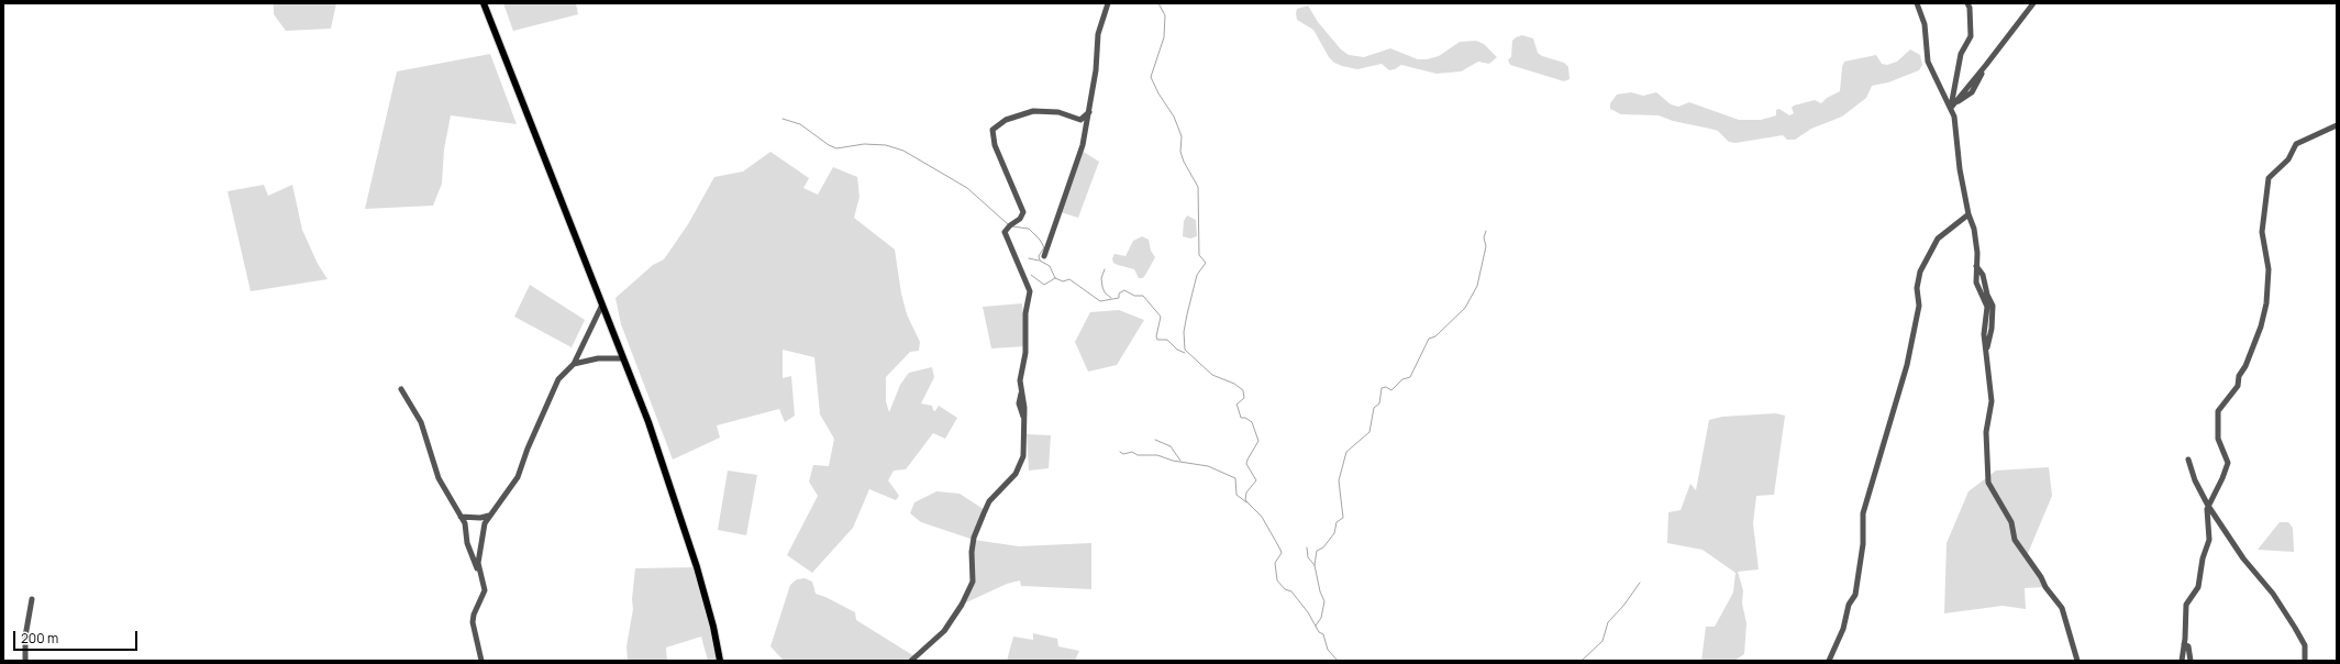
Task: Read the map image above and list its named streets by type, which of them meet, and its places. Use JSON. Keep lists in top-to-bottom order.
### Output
{
  "scale_bar": "200 m"
}
